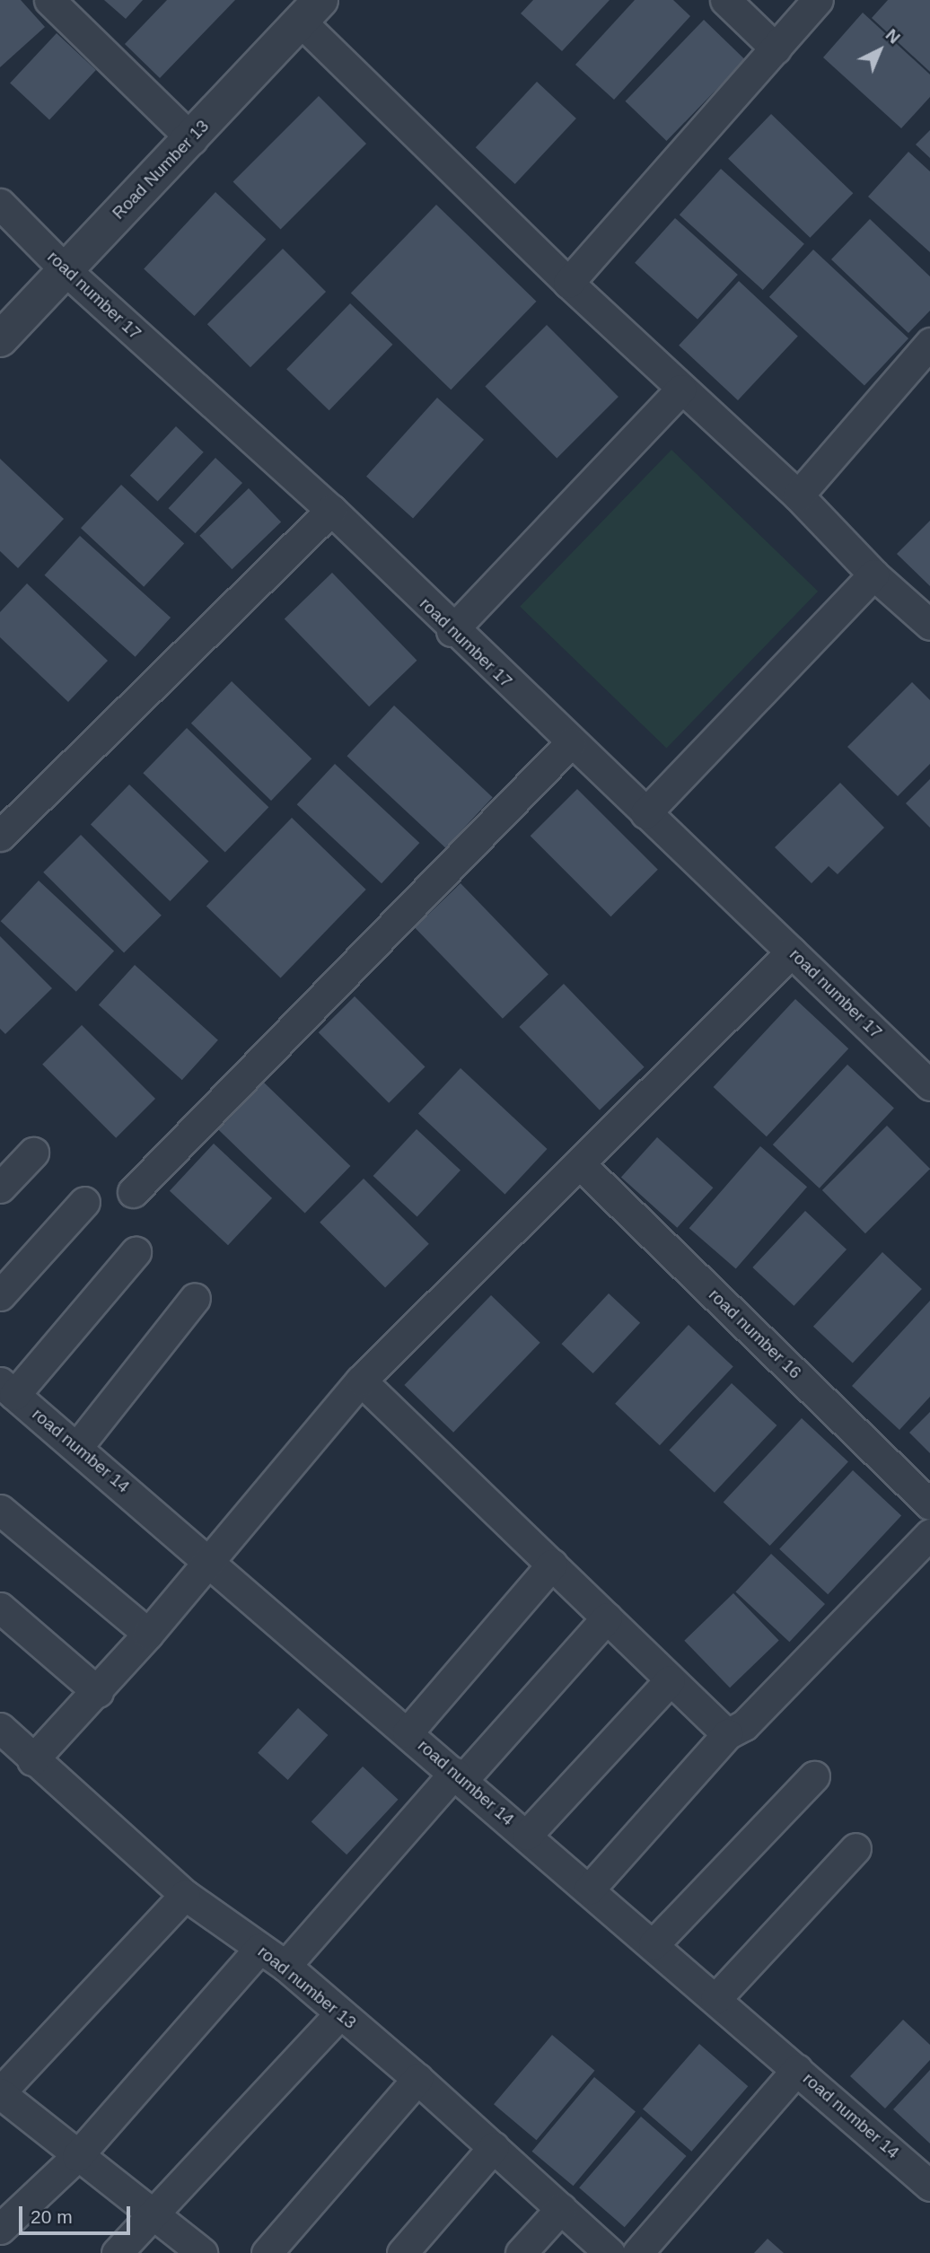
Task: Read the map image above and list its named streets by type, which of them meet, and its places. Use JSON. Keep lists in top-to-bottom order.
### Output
{
  "streets": {
    "street": [
      "Road Number 13",
      "road number 17",
      "road number 16",
      "road number 14",
      "road number 13"
    ]
  },
  "crossings": [
    ["Road Number 13", "road number 17"]
  ],
  "scale_bar": "20 m",
  "north": "top right"
}
